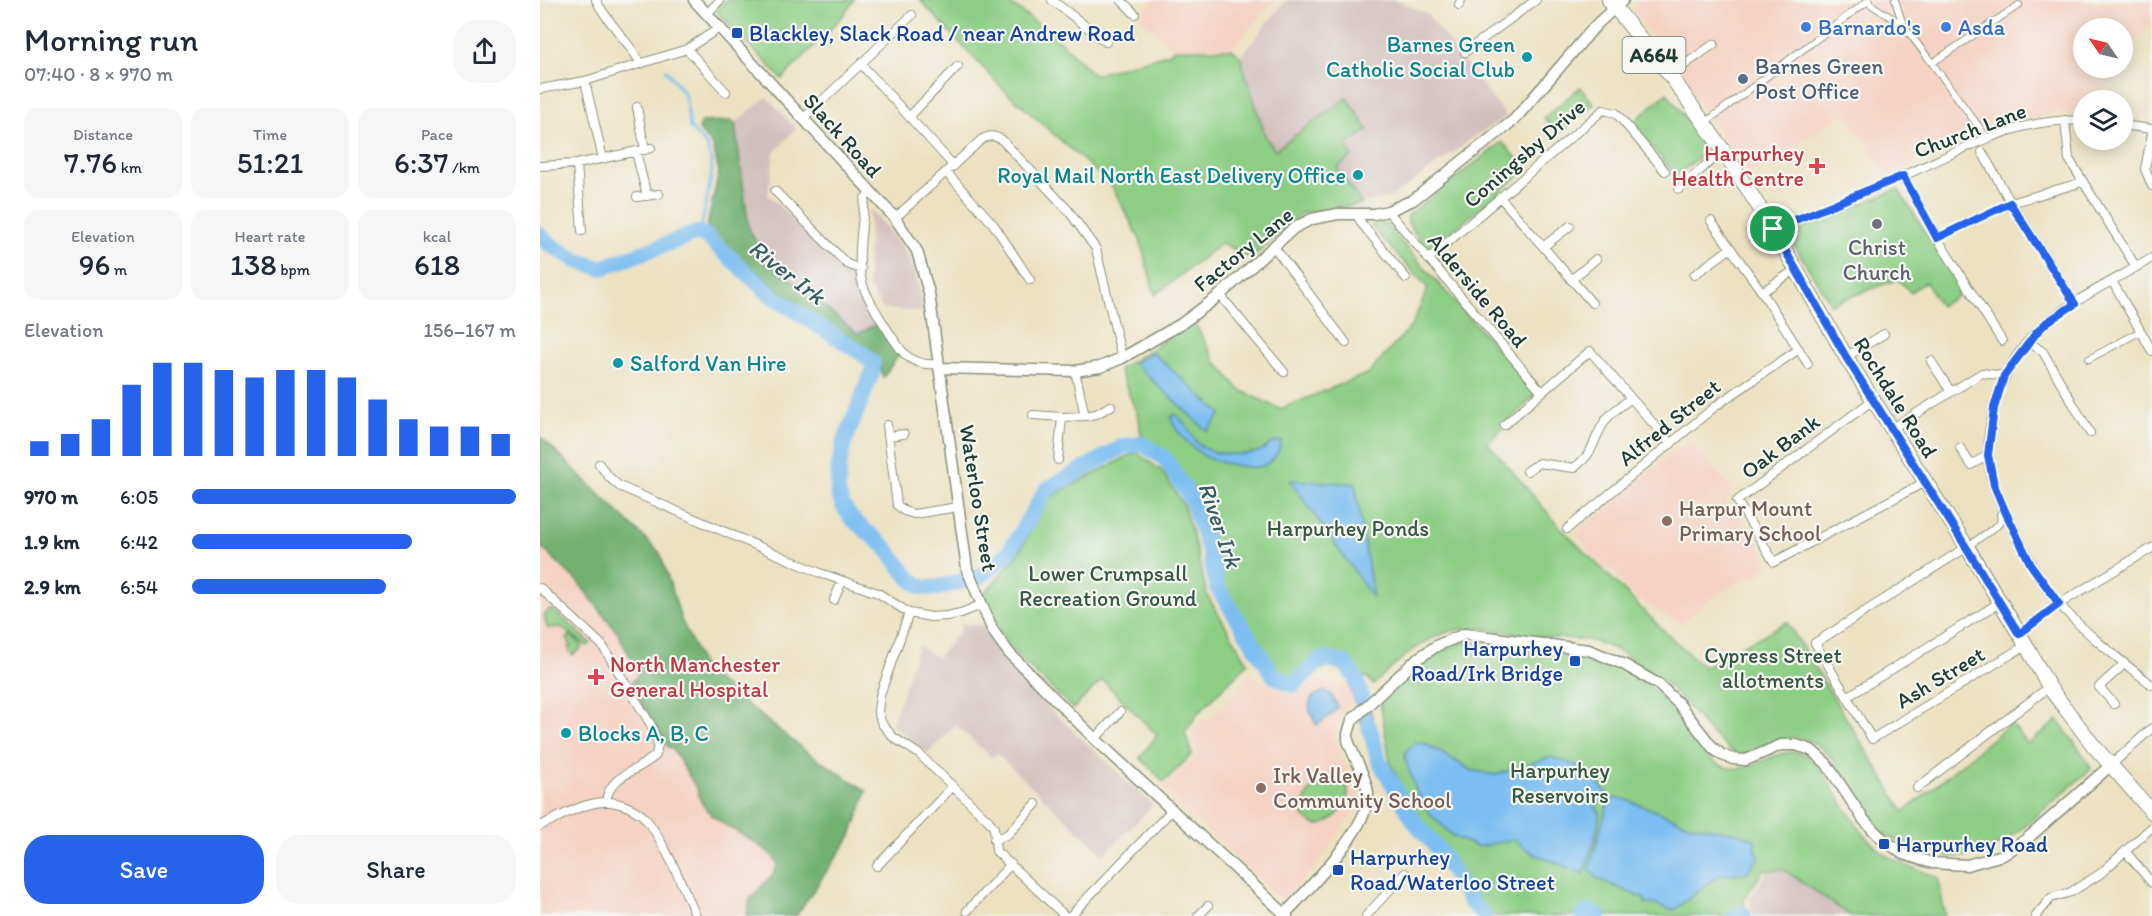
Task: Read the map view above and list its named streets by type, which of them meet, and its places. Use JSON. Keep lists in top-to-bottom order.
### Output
{
  "streets": {
    "main road": ["A664", "Rochdale Road"],
    "street": [
      "Church Lane",
      "Slack Road",
      "Coningsby Drive",
      "Factory Lane",
      "Alderside Road",
      "Alfred Street",
      "Oak Bank",
      "Waterloo Street",
      "Ash Street"
    ]
  },
  "crossings": [
    ["Church Lane", "Rochdale Road"],
    ["Slack Road", "Factory Lane"],
    ["Slack Road", "Waterloo Street"],
    ["Coningsby Drive", "Alderside Road"],
    ["Factory Lane", "Alderside Road"],
    ["Factory Lane", "Rochdale Road"],
    ["Factory Lane", "Waterloo Street"],
    ["Rochdale Road", "Oak Bank"],
    ["Rochdale Road", "Ash Street"]
  ],
  "water": ["River Irk"],
  "parks": [
    "Harpurhey Ponds",
    "Lower Crumpsall Recreation Ground",
    "Cypress Street allotments",
    "Harpurhey Reservoirs"
  ],
  "places": {
    "other": [
      "Barnardo's",
      "Asda",
      "Barnes Green Catholic Social Club",
      "Barnes Green Post Office",
      "Royal Mail North East Delivery Office",
      "Christ Church",
      "Salford Van Hire",
      "Harpur Mount Primary School",
      "Blocks A, B, C",
      "Irk Valley Community School"
    ],
    "transit": [
      "Blackley, Slack Road / near Andrew Road",
      "Harpurhey Road/Irk Bridge",
      "Harpurhey Road",
      "Harpurhey Road/Waterloo Street"
    ],
    "health": ["Harpurhey Health Centre", "North Manchester General Hospital"]
  },
  "north": "top left",
  "page": {
    "heading": ["Morning run", "07:40 · 8 × 970 m"],
    "stats": [
      ["Distance", "7.76 km"],
      ["Time", "51:21"],
      ["Pace", "6:37 /km"],
      ["Elevation", "96 m"],
      ["Heart rate", "138 bpm"],
      ["kcal", "618"]
    ],
    "chart": ["Elevation", "156–167 m"],
    "list": [
      {
        "name": "970 m",
        "note": "6:05"
      },
      {
        "name": "1.9 km",
        "note": "6:42"
      },
      {
        "name": "2.9 km",
        "note": "6:54"
      }
    ],
    "buttons": ["Save", "Share"]
  }
}
